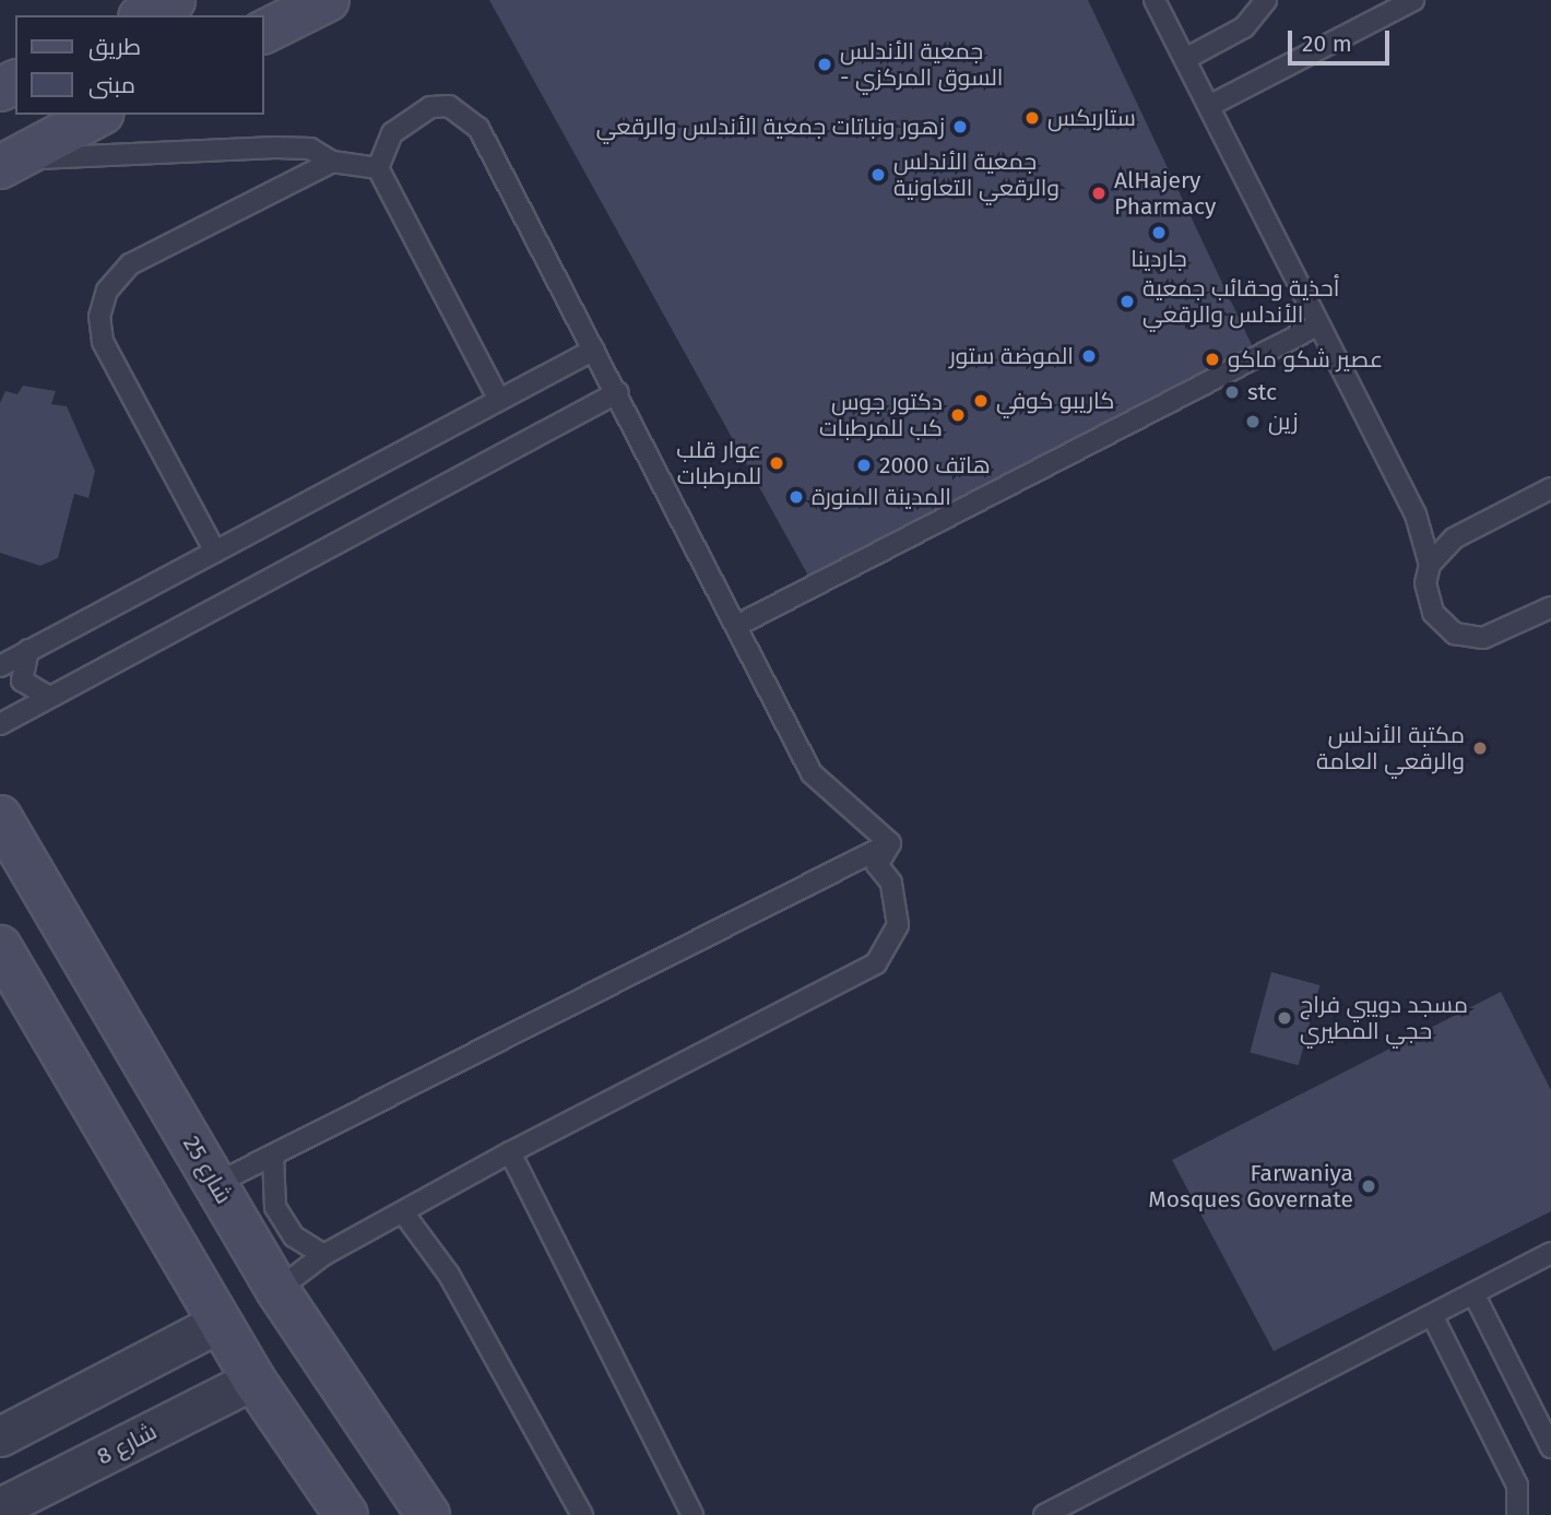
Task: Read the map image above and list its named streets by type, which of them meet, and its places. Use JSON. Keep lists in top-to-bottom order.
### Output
{
  "streets": {
    "street": ["شارع 25", "شارع 8"]
  },
  "places": [
    "جمعية الأندلس - السوق المركزي",
    "ستاربكس",
    "زهور ونباتات جمعية الأندلس والرقعي",
    "جمعية الأندلس والرقعي التعاونية",
    "AlHajery Pharmacy",
    "جاردينا",
    "أحذية وحقائب جمعية الأندلس والرقعي",
    "الموضة ستور",
    "عصير شكو ماكو",
    "stc",
    "كاريبو كوفي",
    "دكتور جوس كب للمرطبات",
    "زين",
    "عوار قلب للمرطبات",
    "هاتف 2000",
    "المدينة المنورة",
    "مكتبة الأندلس والرقعي العامة",
    "مسجد دويبي فراج حجي المطيري",
    "Farwaniya Mosques Governate"
  ],
  "legend": ["طريق", "مبنى"],
  "scale_bar": "20 m"
}
